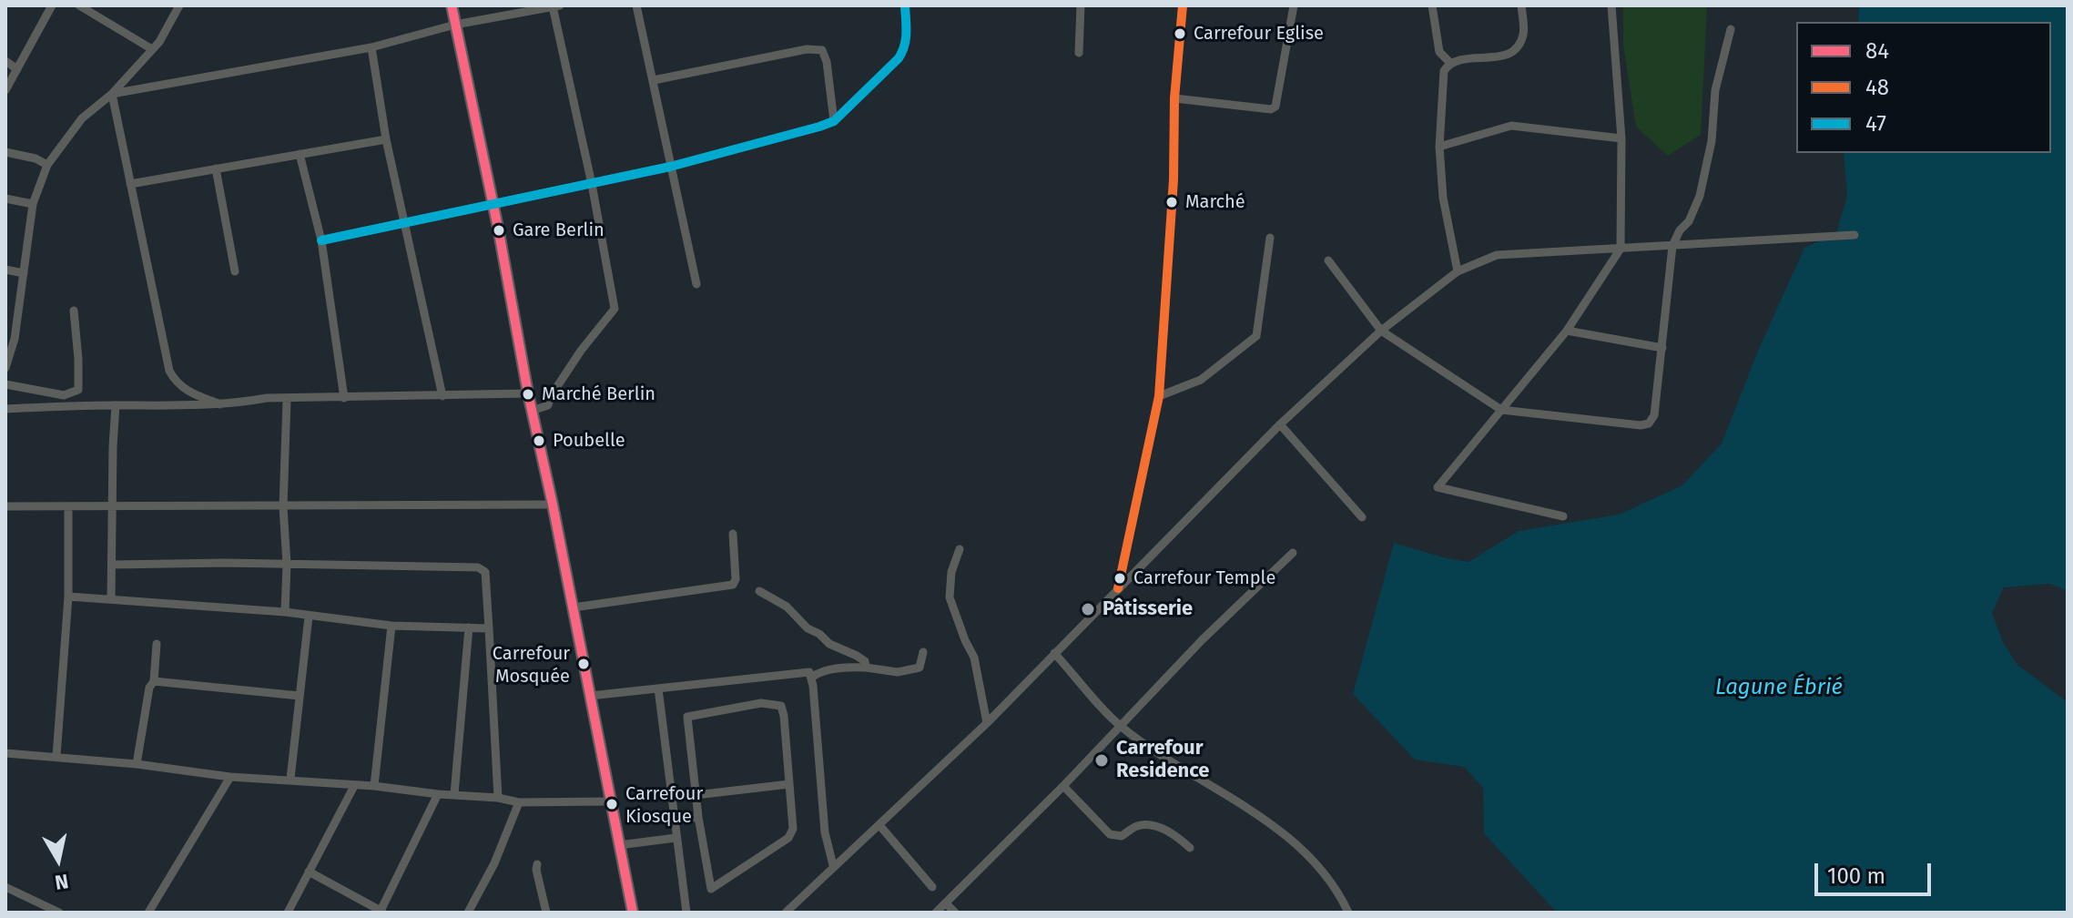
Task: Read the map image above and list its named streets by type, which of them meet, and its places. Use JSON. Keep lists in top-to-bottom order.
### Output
{
  "water": ["Lagune Ébrié"],
  "places": [
    "Carrefour Eglise",
    "Marché",
    "Gare Berlin",
    "Marché Berlin",
    "Poubelle",
    "Carrefour Temple",
    "Pâtisserie",
    "Carrefour Mosquée",
    "Carrefour Residence",
    "Carrefour Kiosque"
  ],
  "lines": ["transit line 84", "transit line 48", "transit line 47"],
  "legend": ["84", "48", "47"],
  "scale_bar": "100 m",
  "north": "bottom"
}
